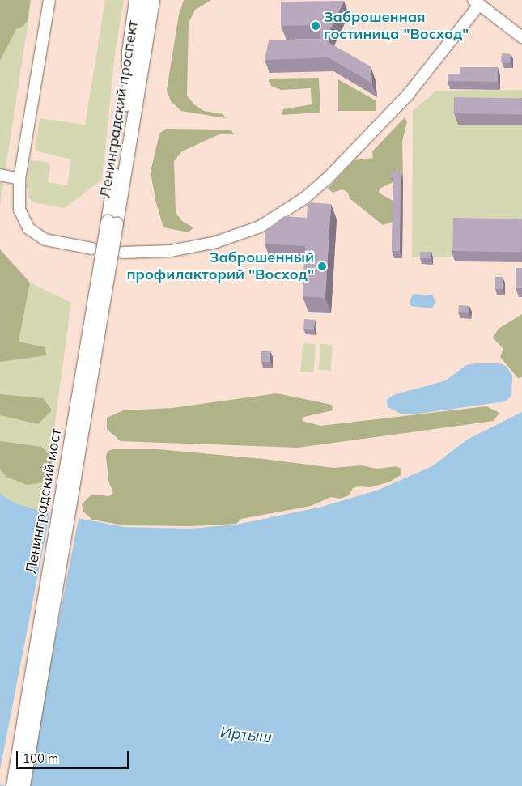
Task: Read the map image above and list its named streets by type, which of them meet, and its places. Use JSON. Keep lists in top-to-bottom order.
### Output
{
  "streets": {
    "main road": ["Ленинградский проспект", "Ленинградский мост"]
  },
  "crossings": [
    ["Ленинградский проспект", "Ленинградский мост"]
  ],
  "water": ["Иртыш"],
  "places": ["Заброшенная гостиница \"Восход\"", "Заброшенный профилакторий \"Восход\""],
  "scale_bar": "100 m"
}
